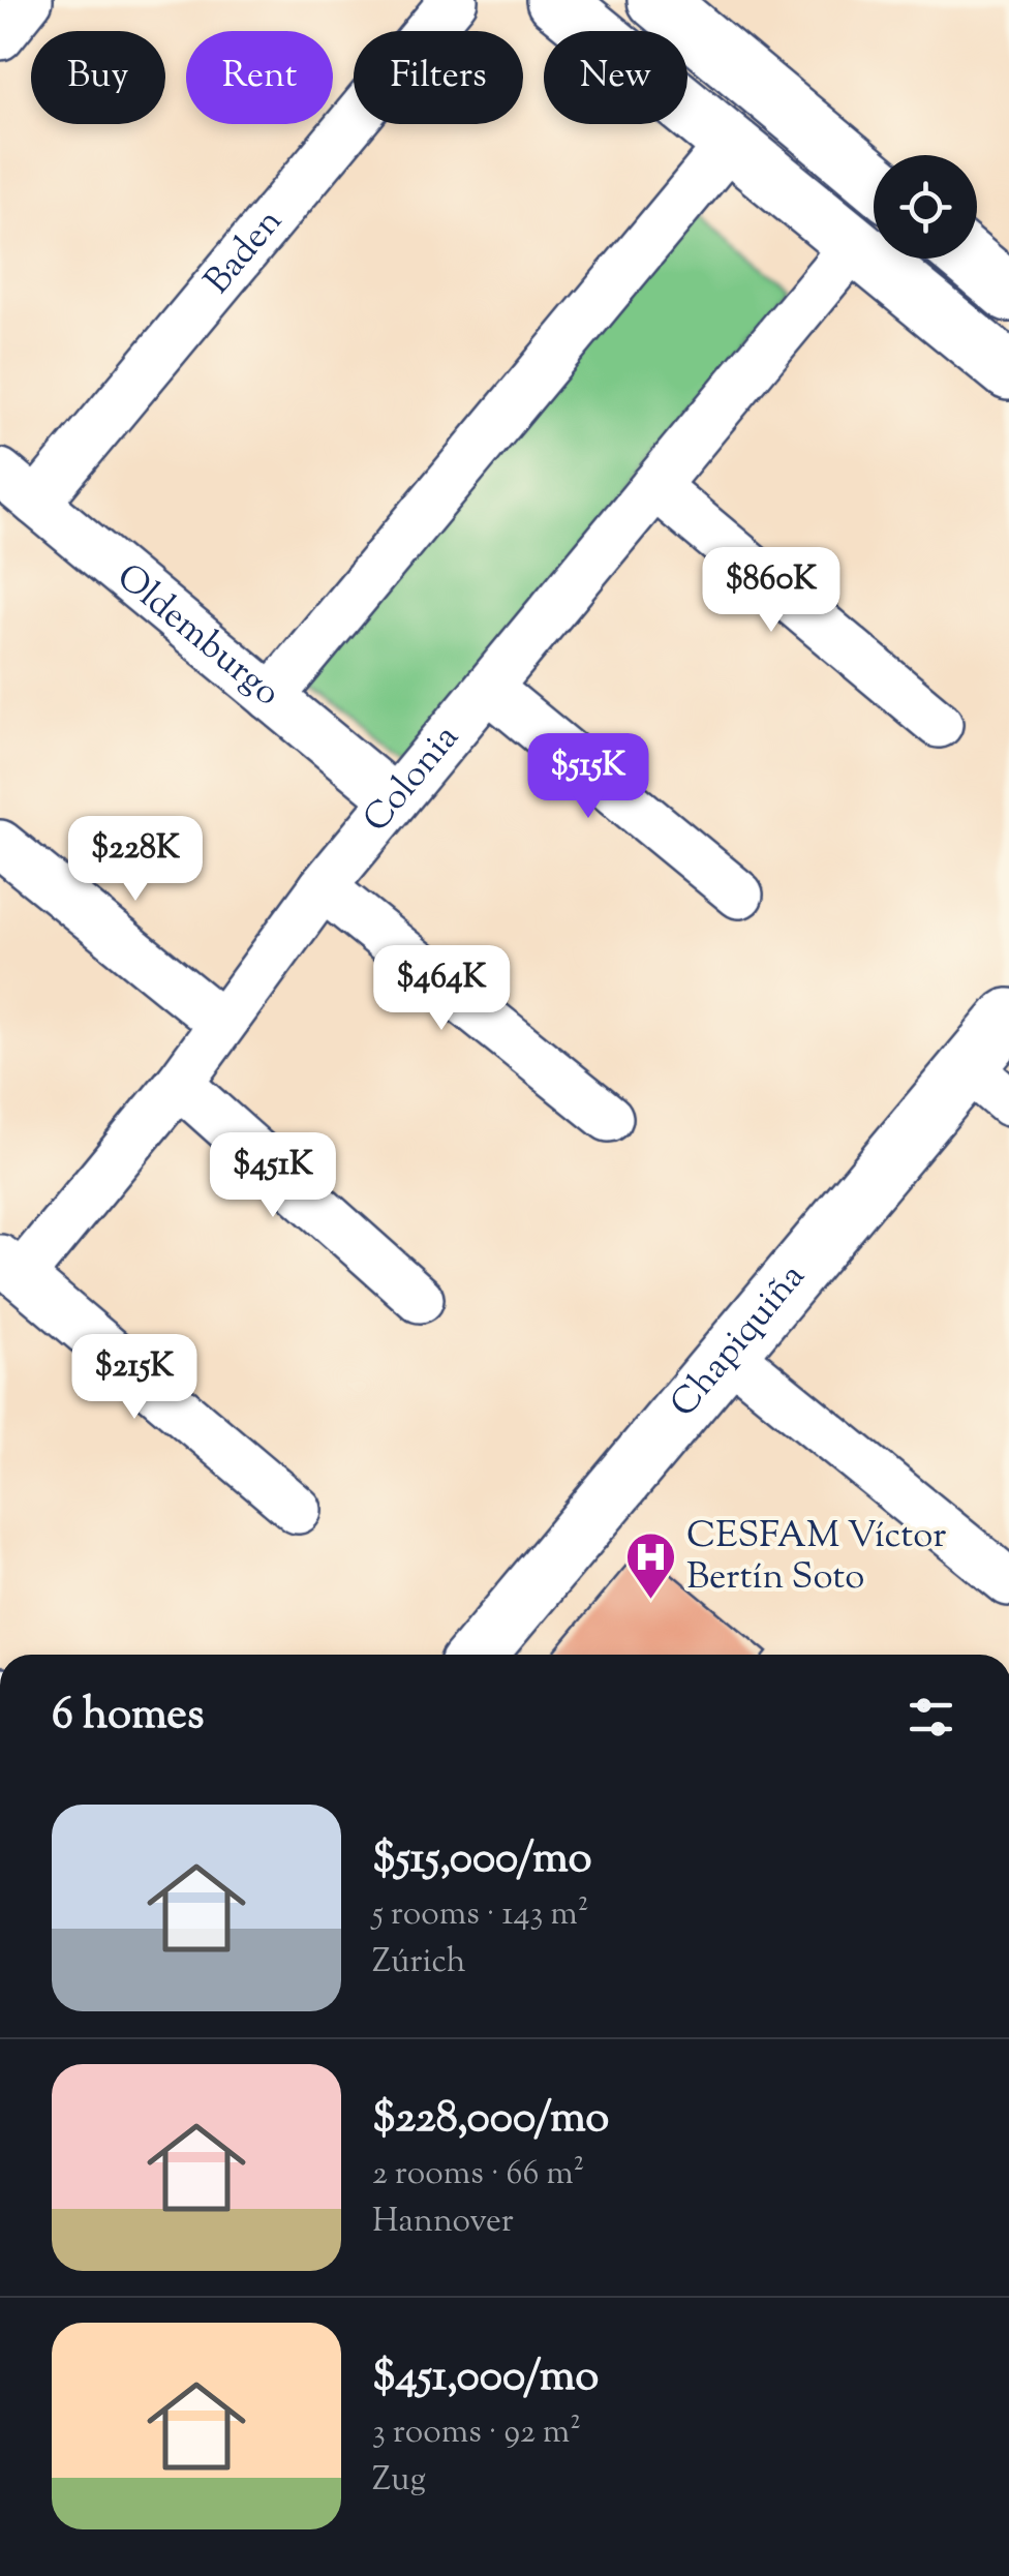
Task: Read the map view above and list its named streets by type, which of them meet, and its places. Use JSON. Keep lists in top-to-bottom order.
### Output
{
  "streets": {
    "street": [
      "Baden",
      "Oldemburgo",
      "Colonia",
      "Chapiquiña"
    ]
  },
  "crossings": [
    ["Baden", "Oldemburgo"],
    ["Oldemburgo", "Colonia"]
  ],
  "places": {
    "hospital": ["CESFAM Víctor Bertín Soto"]
  },
  "page": {
    "chip": [
      "Buy",
      "Rent",
      "Filters",
      "New"
    ],
    "price": [
      "$860K",
      "$515K",
      "$228K",
      "$464K",
      "$451K",
      "$215K"
    ],
    "heading": "6 homes",
    "list": [
      {
        "name": "$515,000/mo",
        "note": "5 rooms · 143 m² · Zúrich"
      },
      {
        "name": "$228,000/mo",
        "note": "2 rooms · 66 m² · Hannover"
      },
      {
        "name": "$451,000/mo",
        "note": "3 rooms · 92 m² · Zug"
      }
    ]
  }
}
